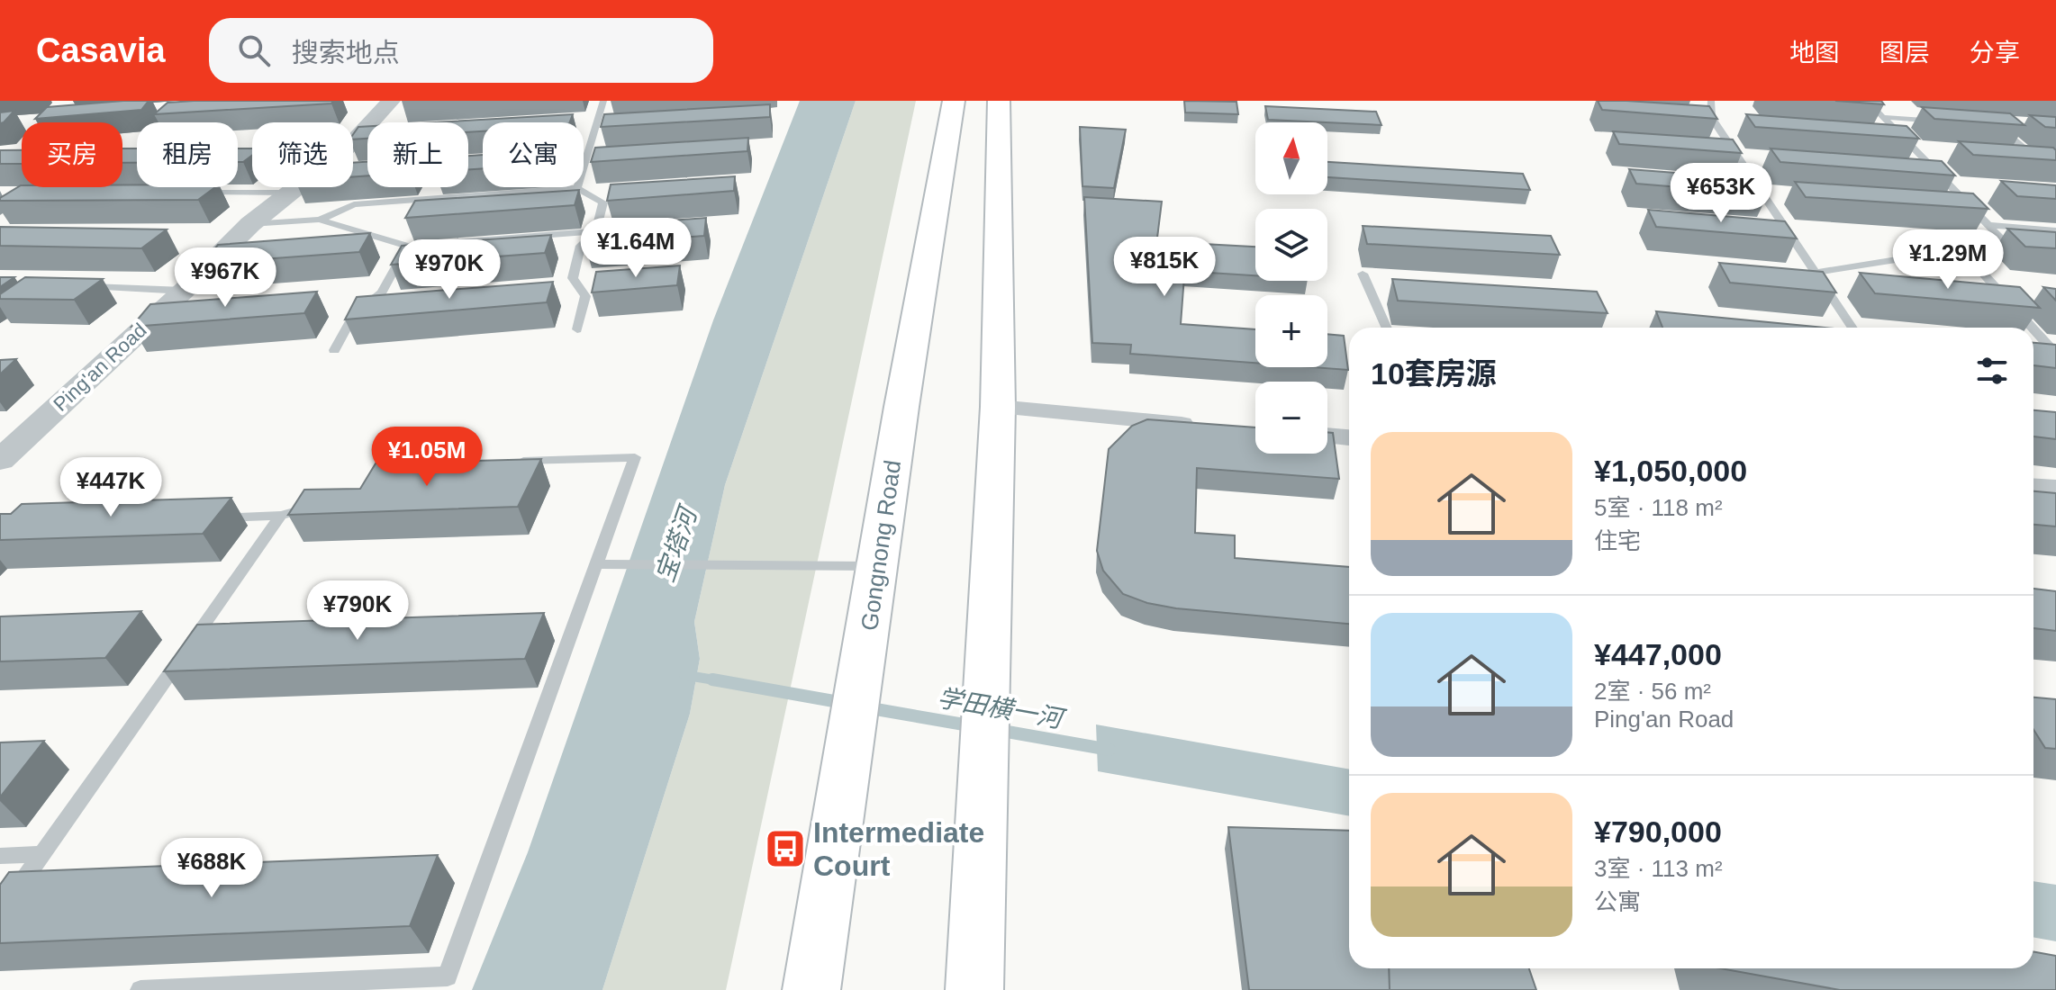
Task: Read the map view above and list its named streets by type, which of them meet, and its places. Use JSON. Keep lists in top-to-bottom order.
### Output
{
  "streets": {
    "main road": ["Gongnong Road"],
    "street": ["Ping'an Road"]
  },
  "water": ["宝塔河", "学田横一河"],
  "places": {
    "bus stop": ["Intermediate Court"]
  },
  "north": "top",
  "page": {
    "header": "Casavia",
    "search": "搜索地点",
    "nav": ["地图", "图层", "分享"],
    "map_buttons": ["+", "−"],
    "chip": [
      "买房",
      "租房",
      "筛选",
      "新上",
      "公寓"
    ],
    "price": [
      "¥653K",
      "¥1.64M",
      "¥1.29M",
      "¥815K",
      "¥970K",
      "¥967K",
      "¥1.05M",
      "¥447K",
      "¥790K",
      "¥688K"
    ],
    "heading": "10套房源",
    "list": [
      {
        "name": "¥1,050,000",
        "note": "5室 · 118 m² · 住宅"
      },
      {
        "name": "¥447,000",
        "note": "2室 · 56 m² · Ping'an Road"
      },
      {
        "name": "¥790,000",
        "note": "3室 · 113 m² · 公寓"
      }
    ]
  }
}
